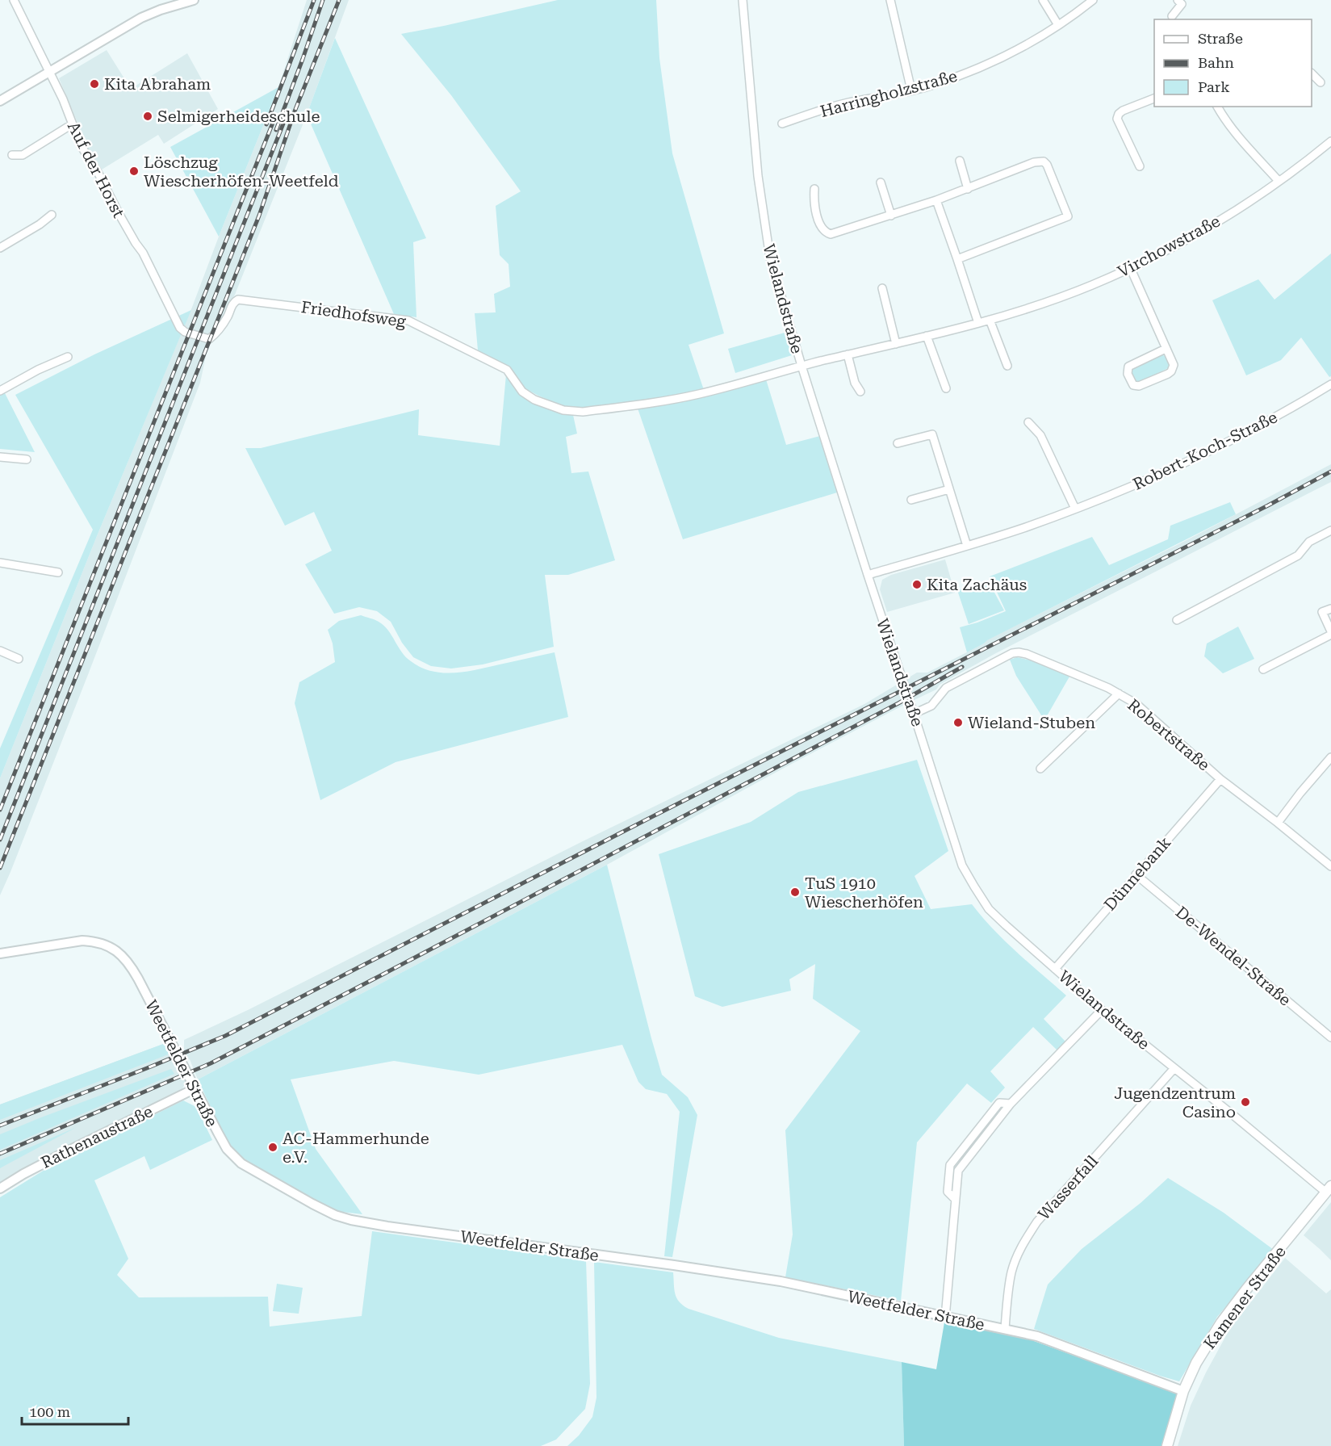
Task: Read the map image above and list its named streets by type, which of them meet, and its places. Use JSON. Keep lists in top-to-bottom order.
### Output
{
  "streets": {
    "main road": ["Kamener Straße"],
    "street": [
      "Harringholzstraße",
      "Auf der Horst",
      "Virchowstraße",
      "Wielandstraße",
      "Friedhofsweg",
      "Robert-Koch-Straße",
      "Robertstraße",
      "Dünnebank",
      "De-Wendel-Straße",
      "Weetfelder Straße",
      "Rathenaustraße",
      "Wasserfall"
    ]
  },
  "crossings": [
    ["Auf der Horst", "Friedhofsweg"],
    ["Virchowstraße", "Wielandstraße"],
    ["Virchowstraße", "Friedhofsweg"],
    ["Wielandstraße", "Friedhofsweg"],
    ["Wielandstraße", "Robert-Koch-Straße"],
    ["Wielandstraße", "Robertstraße"],
    ["Wielandstraße", "Dünnebank"],
    ["Wielandstraße", "Wasserfall"],
    ["Wielandstraße", "Kamener Straße"],
    ["Robertstraße", "Dünnebank"],
    ["Dünnebank", "De-Wendel-Straße"],
    ["Weetfelder Straße", "Rathenaustraße"],
    ["Weetfelder Straße", "Wasserfall"],
    ["Weetfelder Straße", "Kamener Straße"]
  ],
  "places": [
    "Kita Abraham",
    "Selmigerheideschule",
    "Löschzug Wiescherhöfen-Weetfeld",
    "Kita Zachäus",
    "Wieland-Stuben",
    "TuS 1910 Wiescherhöfen",
    "Jugendzentrum Casino",
    "AC-Hammerhunde e.V."
  ],
  "legend": ["Straße", "Bahn", "Park"],
  "scale_bar": "100 m"
}
